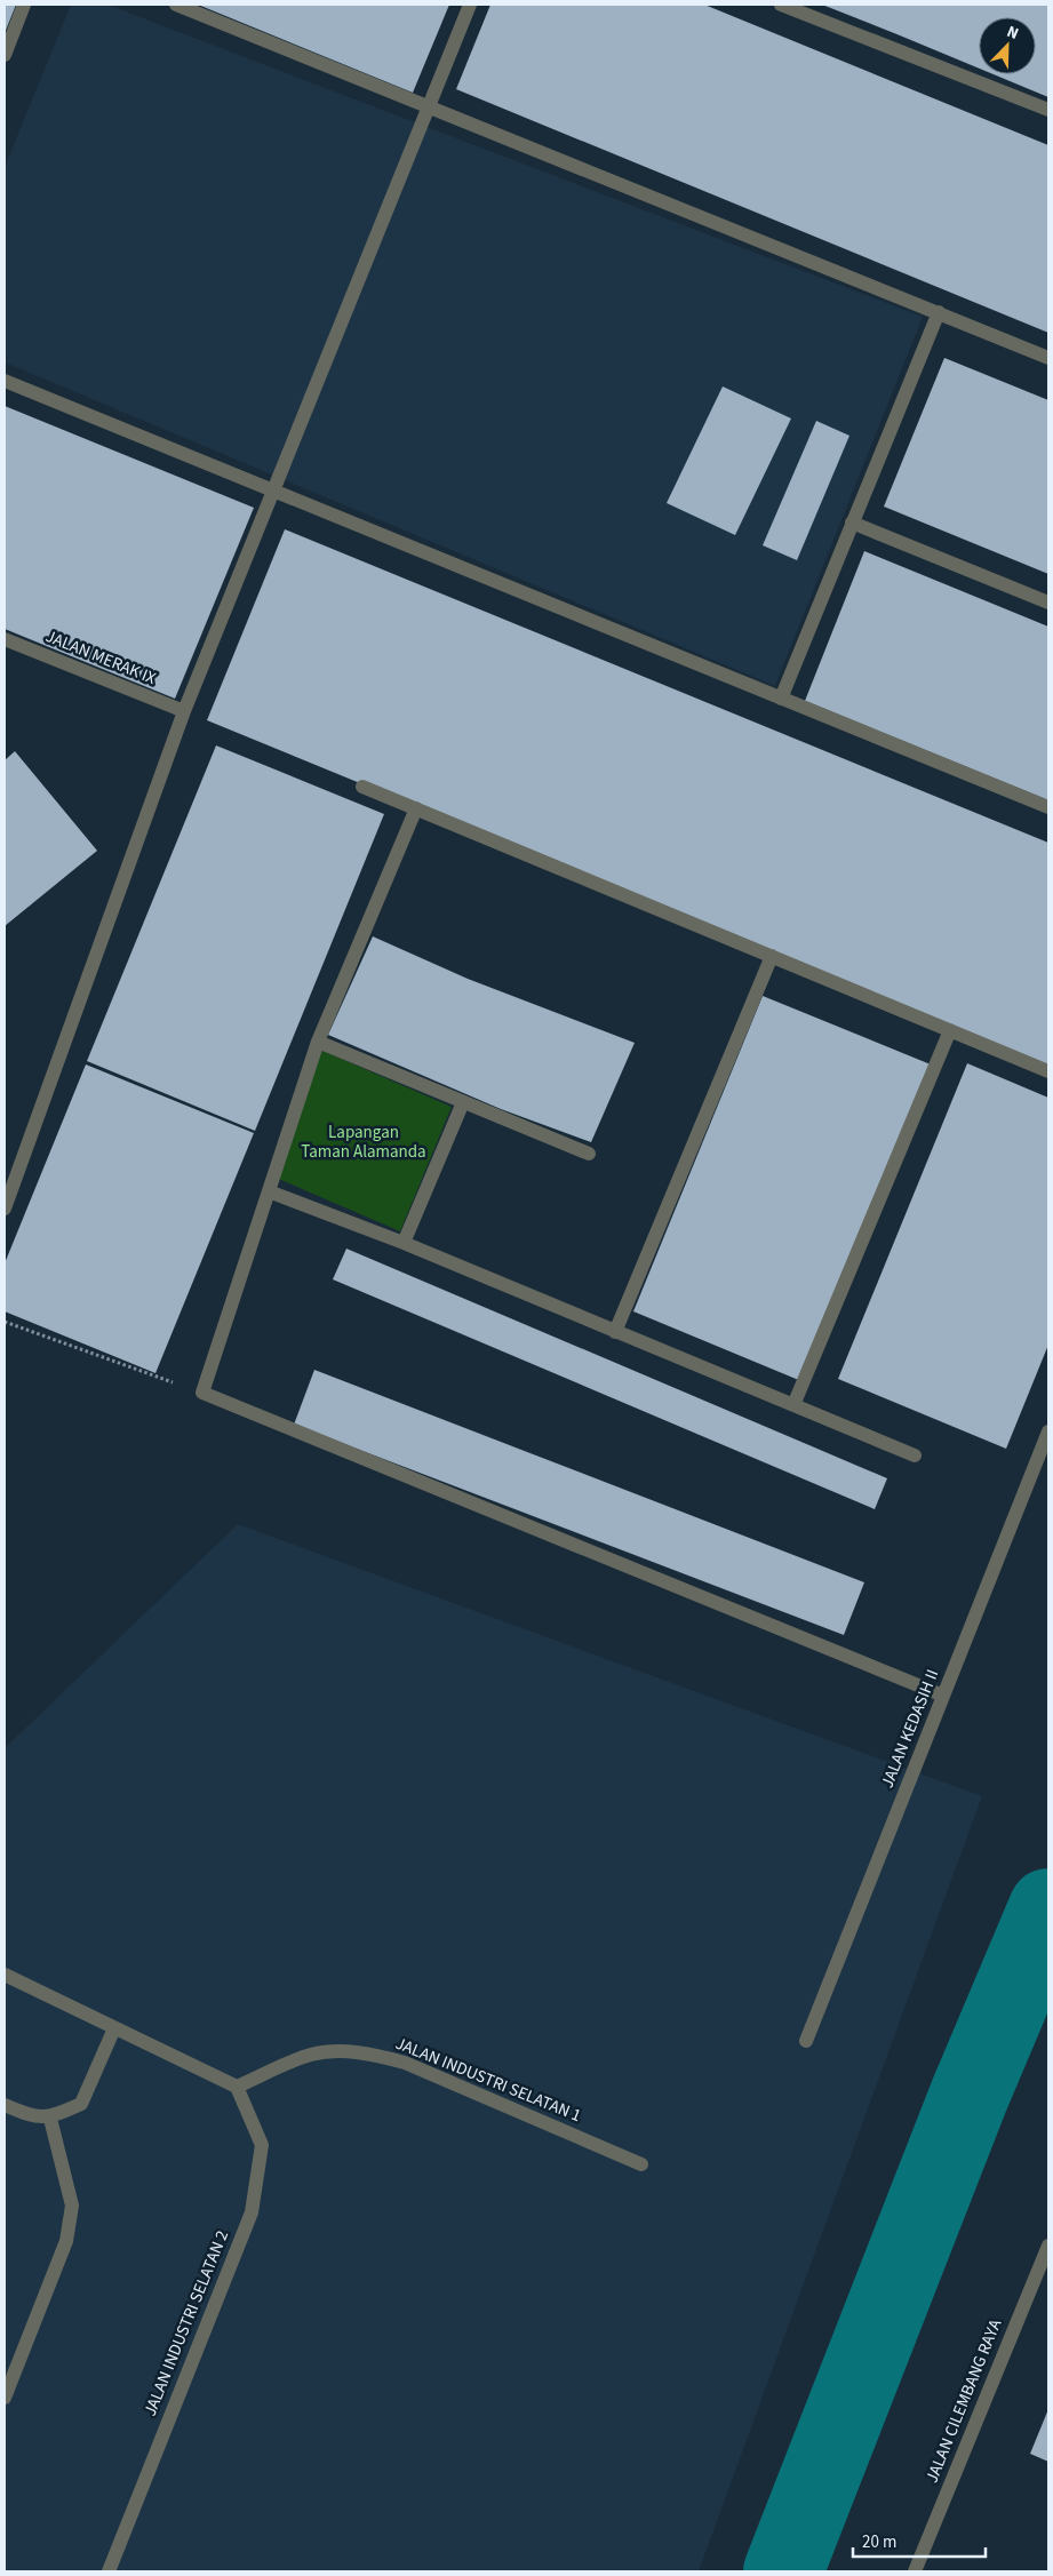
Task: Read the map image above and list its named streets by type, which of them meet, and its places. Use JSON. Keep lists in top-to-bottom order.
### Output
{
  "streets": {
    "street": [
      "JALAN MERAK IX",
      "JALAN KEDASIH II",
      "JALAN INDUSTRI SELATAN 1",
      "JALAN INDUSTRI SELATAN 2",
      "JALAN CILEMBANG RAYA"
    ]
  },
  "crossings": [
    ["JALAN INDUSTRI SELATAN 1", "JALAN INDUSTRI SELATAN 2"]
  ],
  "parks": ["Lapangan Taman Alamanda"],
  "scale_bar": "20 m",
  "north": "top right"
}
